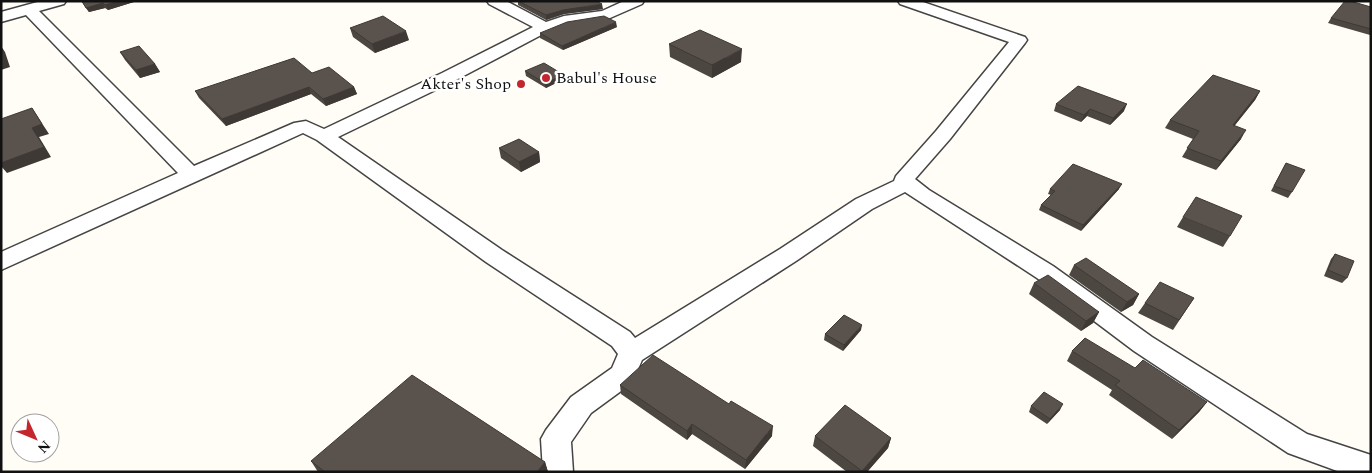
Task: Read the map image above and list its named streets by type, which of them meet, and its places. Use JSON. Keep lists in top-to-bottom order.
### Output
{
  "places": ["Babul's House", "Akter's Shop"],
  "north": "bottom right"
}
